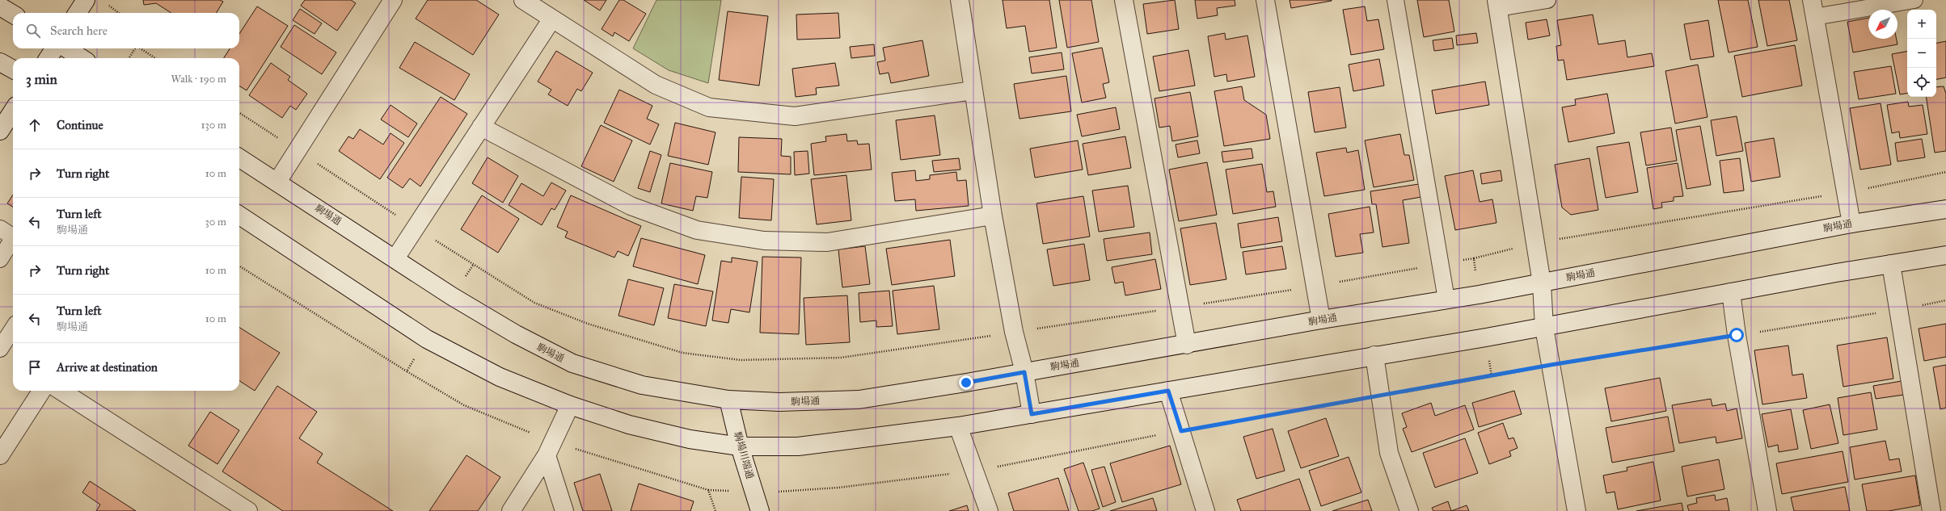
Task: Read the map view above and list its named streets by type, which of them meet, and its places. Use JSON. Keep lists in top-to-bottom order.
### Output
{
  "streets": {
    "street": ["駒場通", "駒場川端通"]
  },
  "crossings": [
    ["駒場通", "駒場川端通"]
  ],
  "north": "bottom left",
  "page": {
    "map_buttons": ["+", "−"],
    "search": "Search here",
    "heading": ["3 min", "Walk · 190 m"],
    "list": [
      ["Continue", "130 m"],
      ["Turn right", "10 m"],
      ["Turn left", "駒場通", "30 m"],
      ["Turn right", "10 m"],
      ["Turn left", "駒場通", "10 m"],
      "Arrive at destination"
    ]
  }
}
